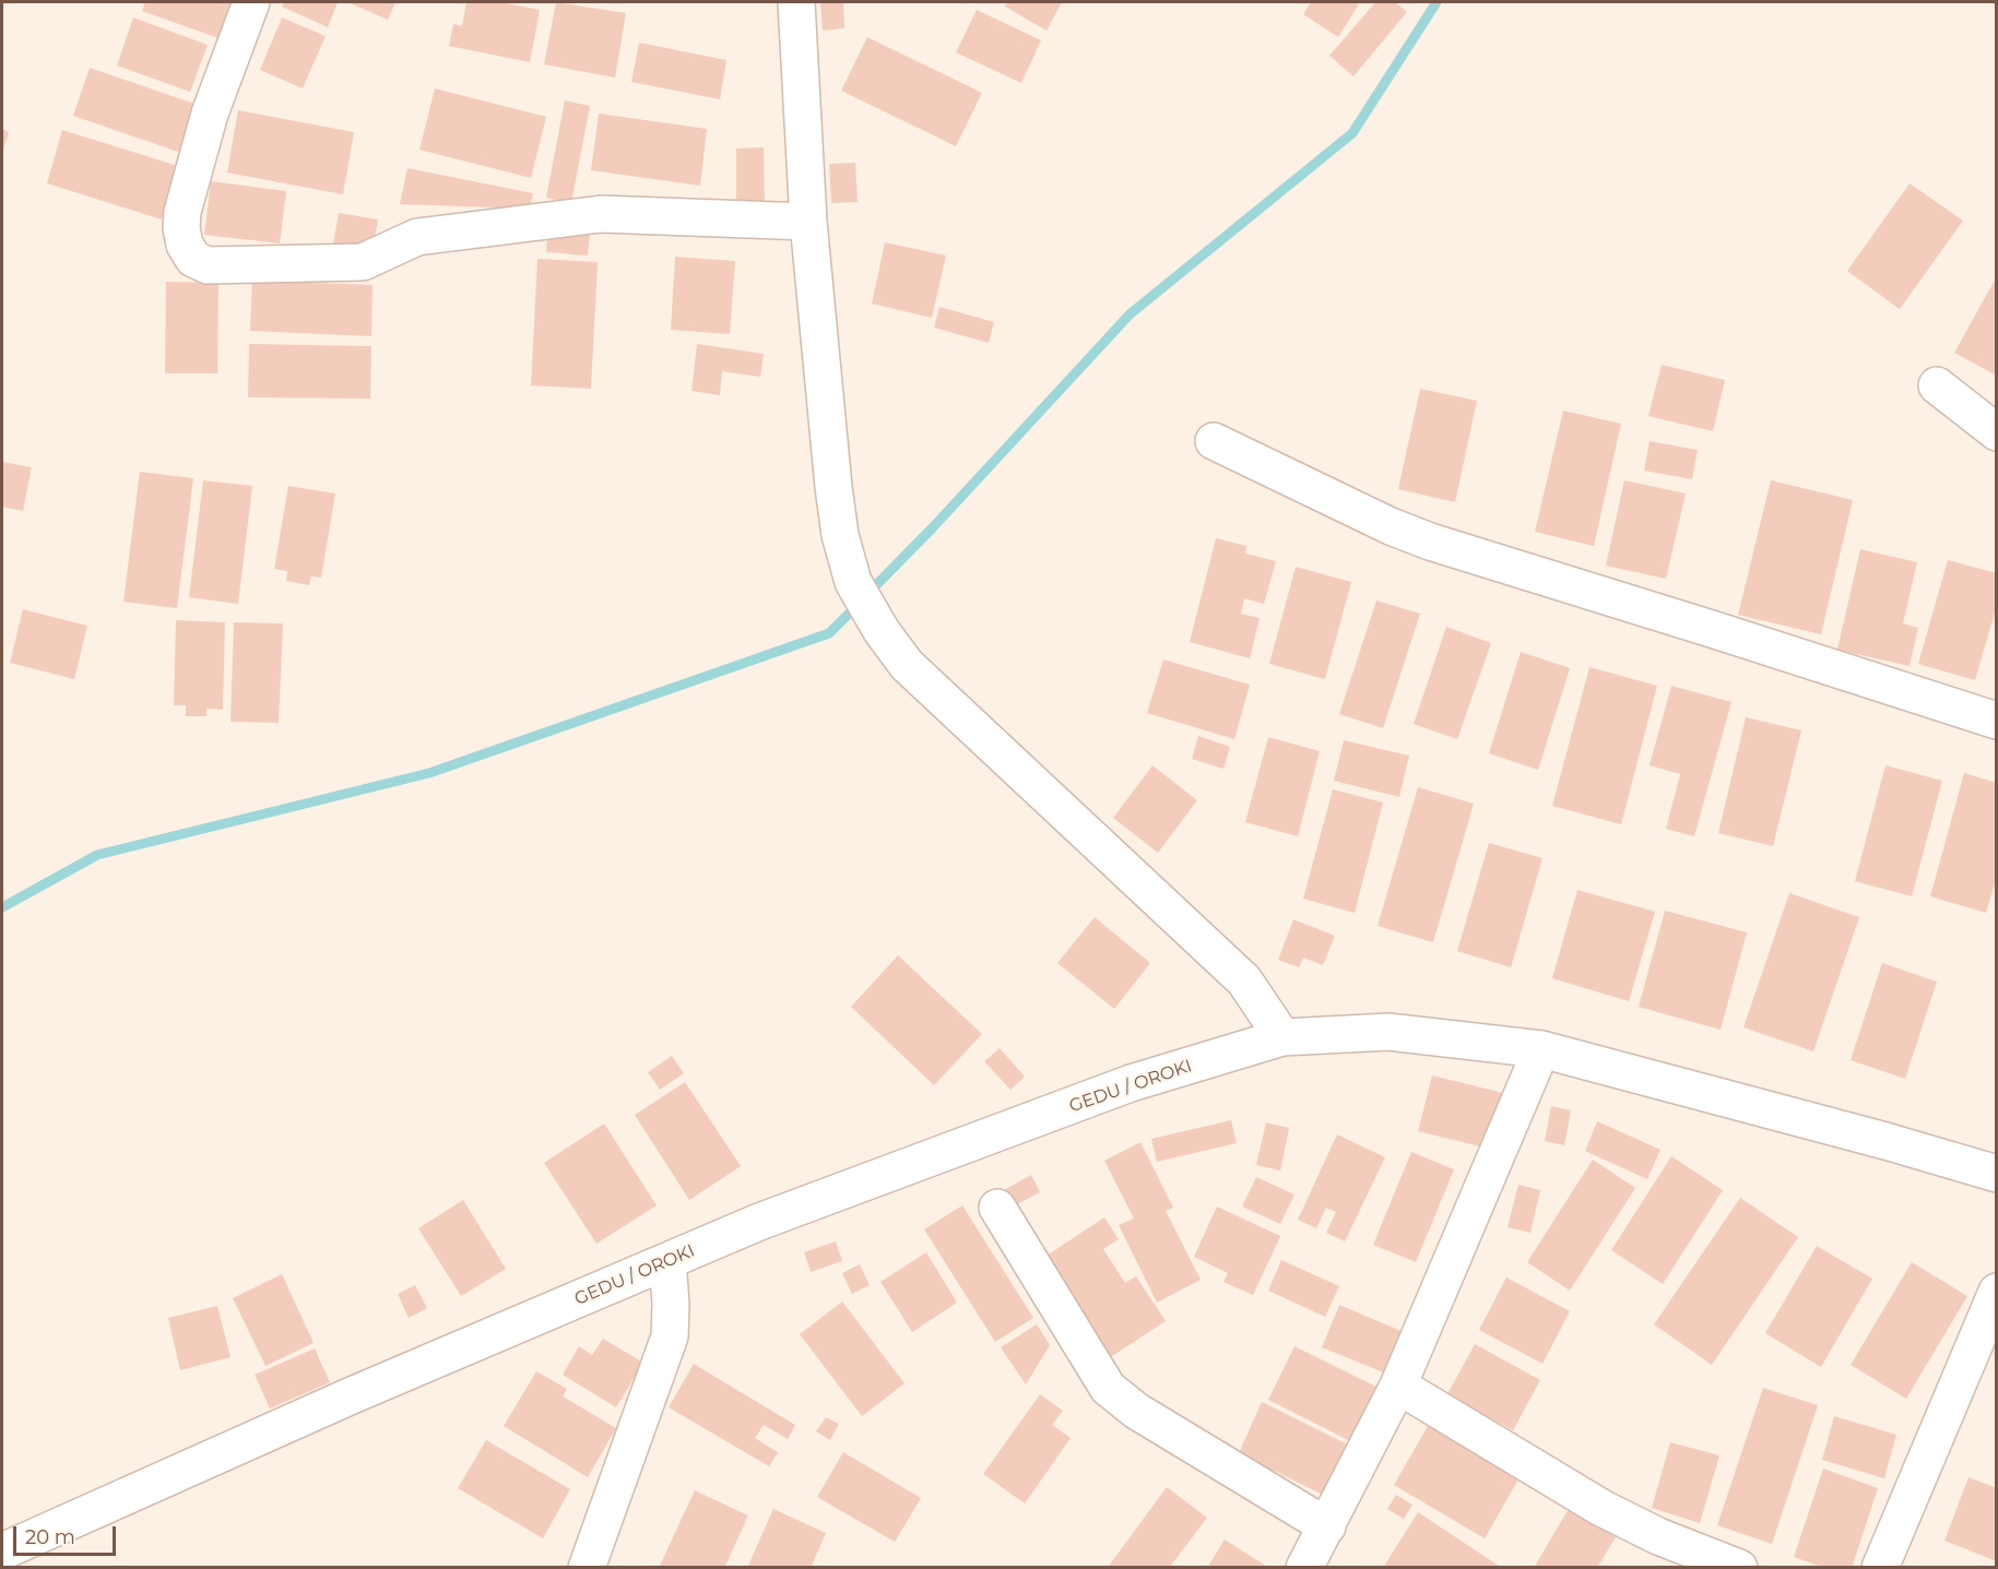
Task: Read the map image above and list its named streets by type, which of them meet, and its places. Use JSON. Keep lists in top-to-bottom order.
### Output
{
  "streets": {
    "street": ["GEDU / OROKI"]
  },
  "scale_bar": "20 m"
}
